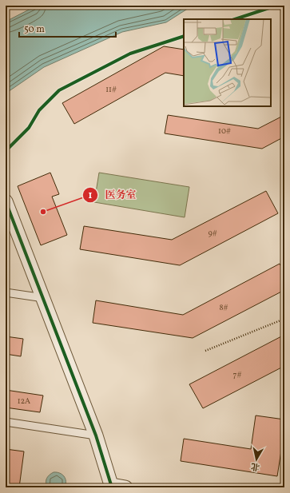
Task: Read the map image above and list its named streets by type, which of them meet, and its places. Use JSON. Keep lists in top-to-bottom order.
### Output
{
  "places": ["医务室"],
  "house_numbers": [
    "11#",
    "10#",
    "9#",
    "8#",
    "7#",
    "12A"
  ],
  "scale_bar": "50 m",
  "north": "bottom"
}
